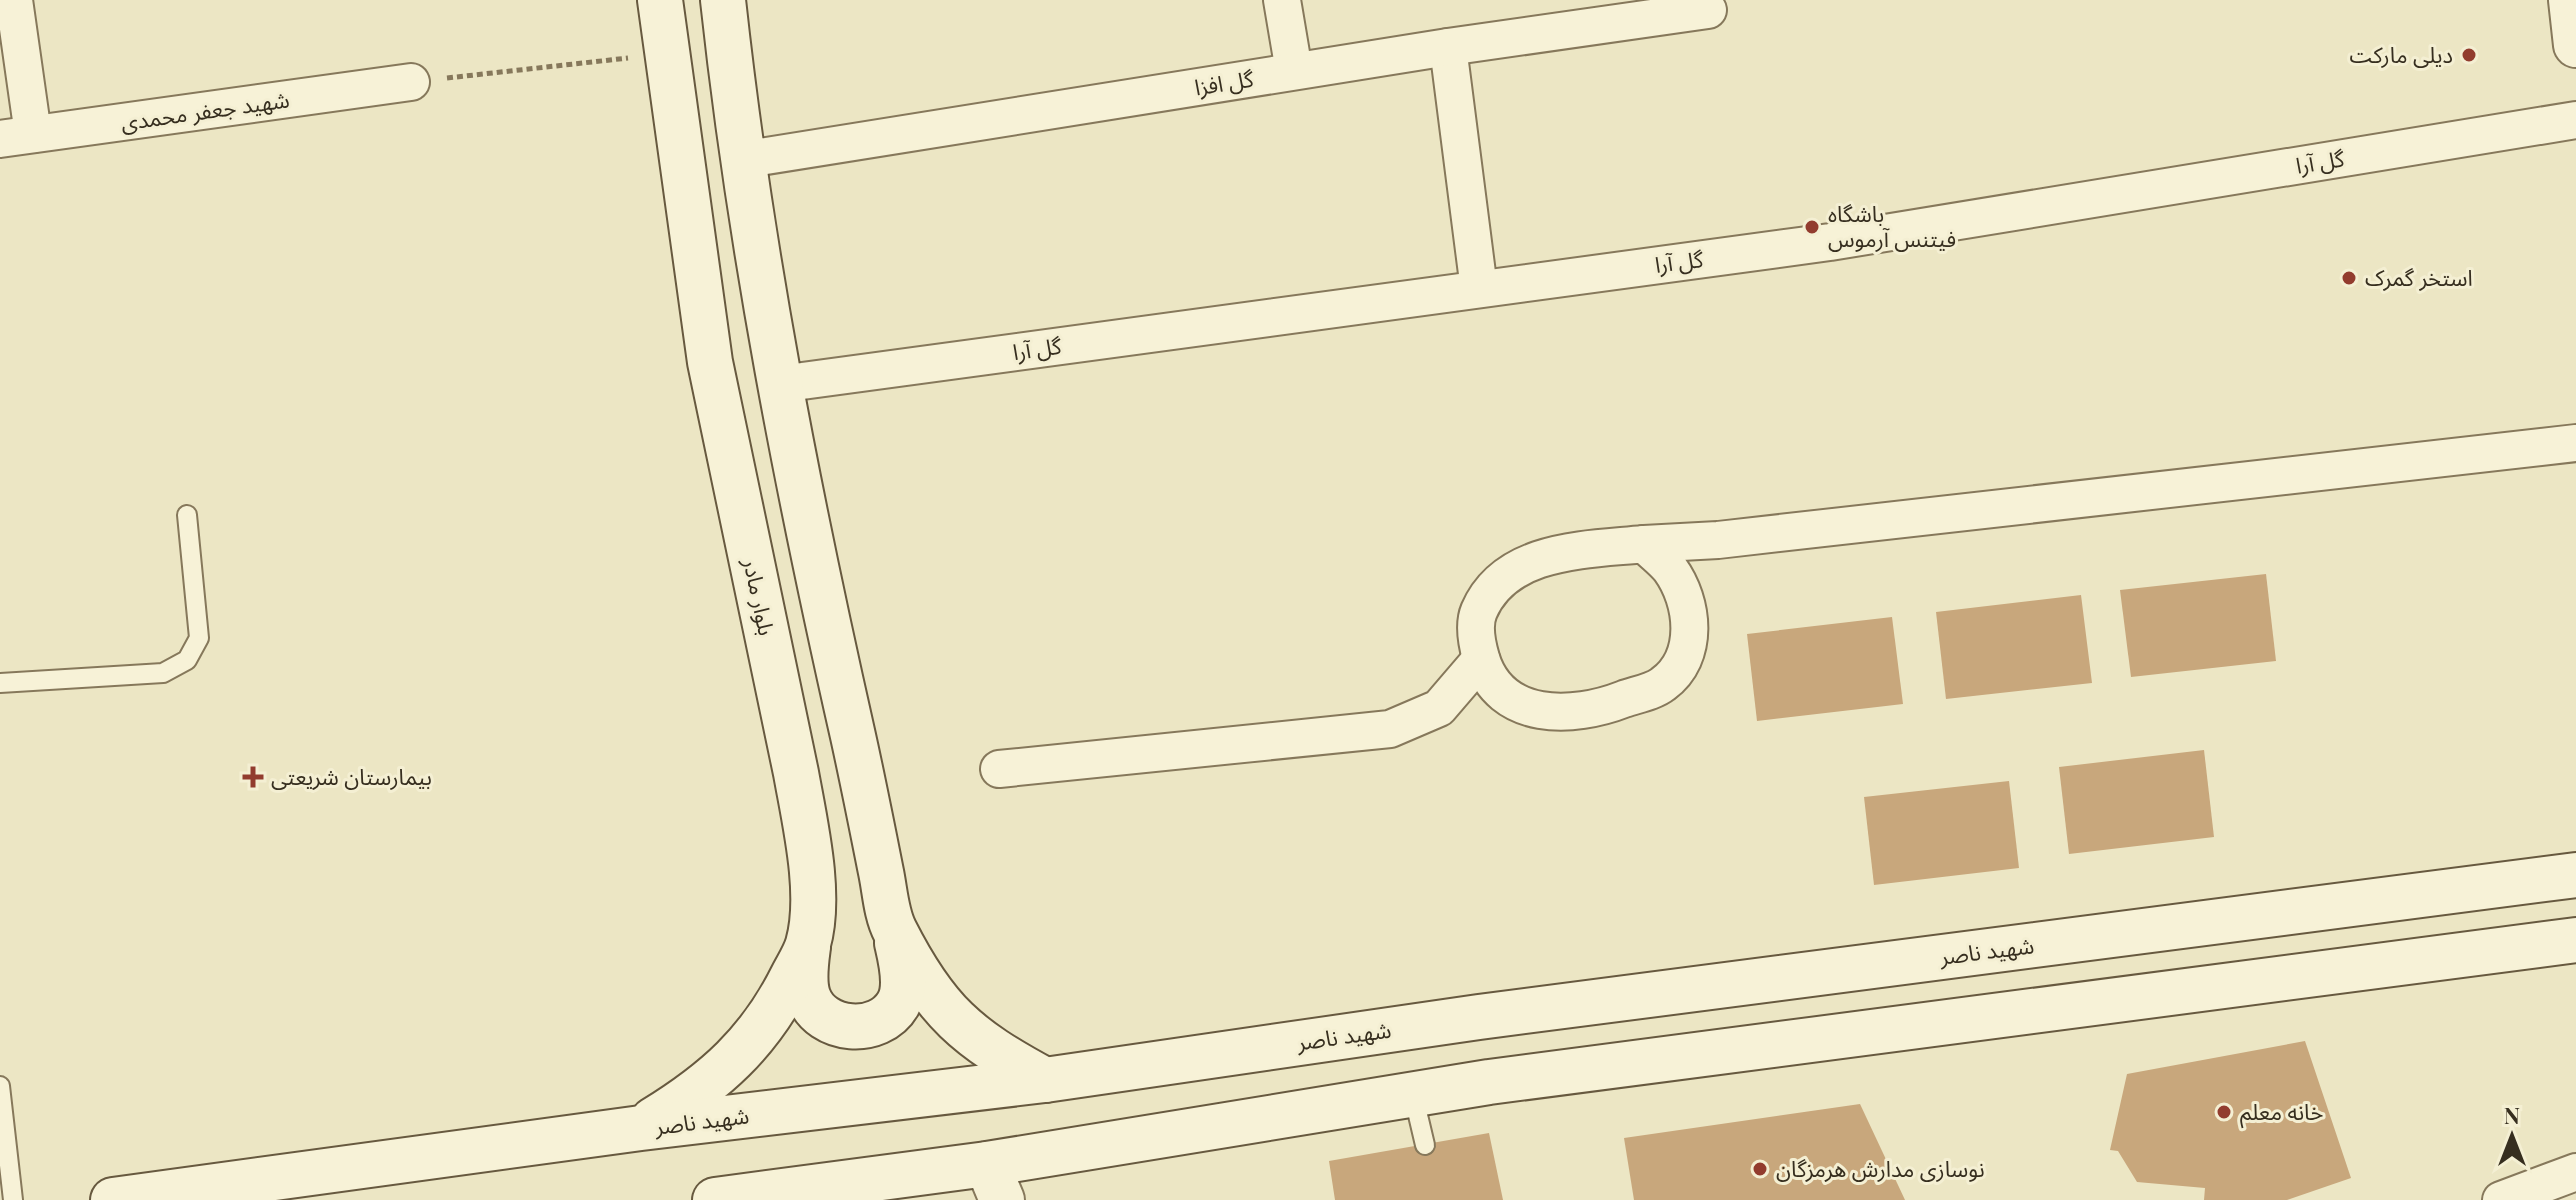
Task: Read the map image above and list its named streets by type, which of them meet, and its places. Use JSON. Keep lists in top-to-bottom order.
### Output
{
  "streets": {
    "main road": ["بلوار مادر", "شهید ناصر"],
    "street": ["گل افزا", "شهید جعفر محمدی", "گل آرا"]
  },
  "crossings": [
    ["بلوار مادر", "شهید ناصر"]
  ],
  "places": {
    "other": [
      "دیلی مارکت",
      "باشگاه فیتنس آرموس",
      "استخر گمرک",
      "خانه معلم",
      "نوسازی مدارش هرمزگان"
    ],
    "health": ["بیمارستان شریعتی"]
  },
  "north": "top"
}
